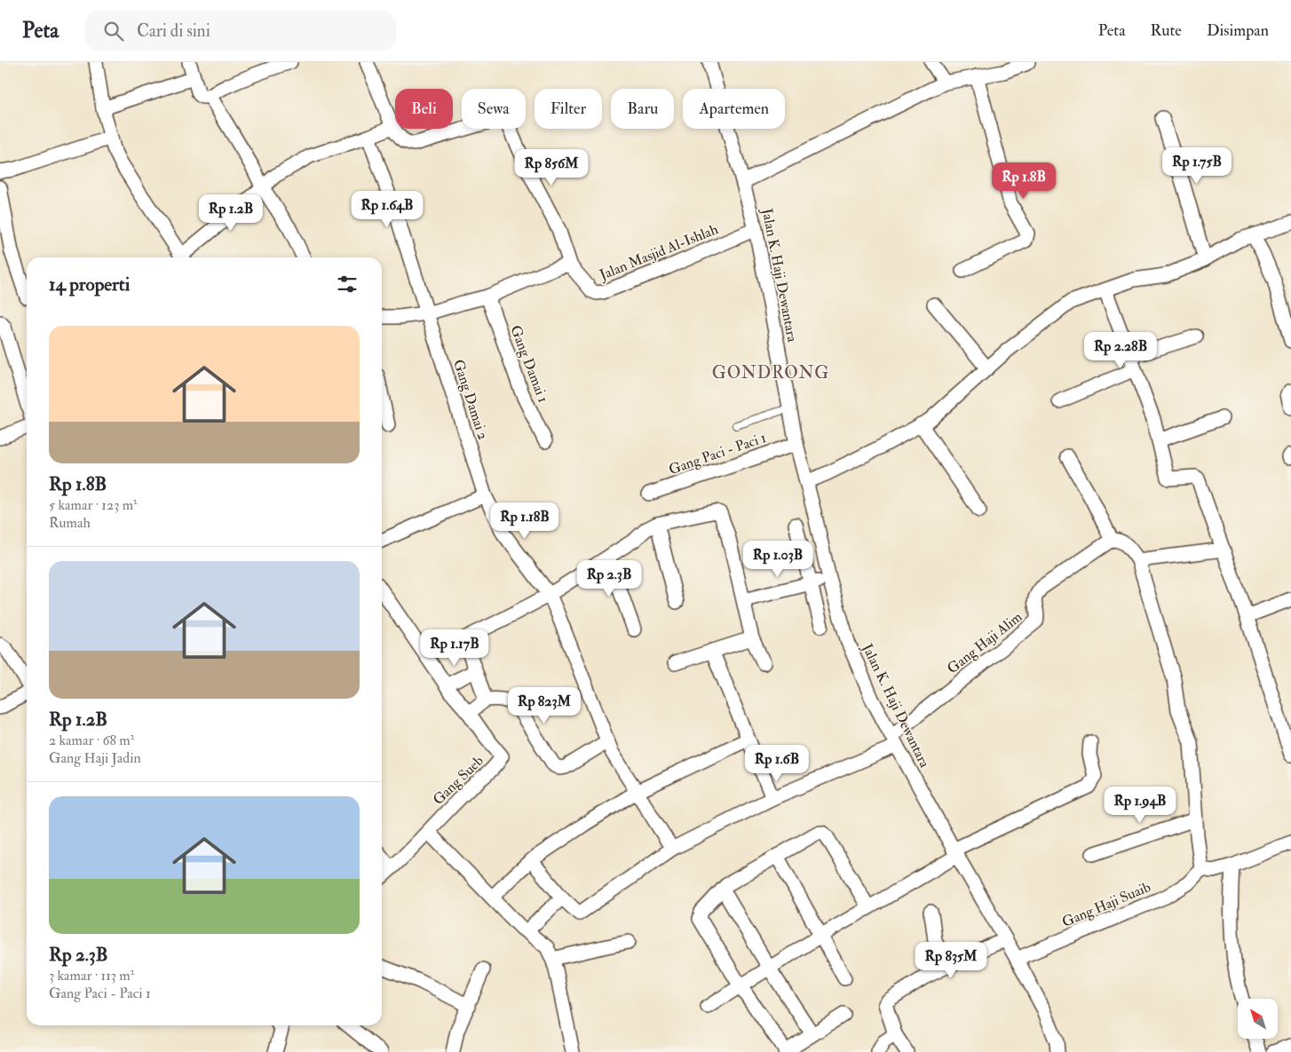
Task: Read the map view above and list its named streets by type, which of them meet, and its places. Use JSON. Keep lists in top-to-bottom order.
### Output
{
  "streets": {
    "street": [
      "Jalan Masjid Al-Ishlah",
      "Jalan K. Haji Dewantara",
      "Gang Damai 1",
      "Gang Damai 2",
      "Gang Paci - Paci 1",
      "Gang Haji Alim",
      "Gang Sueb",
      "Gang Haji Suaib"
    ]
  },
  "crossings": [
    ["Jalan Masjid Al-Ishlah", "Jalan K. Haji Dewantara"],
    ["Jalan K. Haji Dewantara", "Gang Paci - Paci 1"],
    ["Jalan K. Haji Dewantara", "Gang Haji Alim"],
    ["Jalan K. Haji Dewantara", "Gang Haji Suaib"]
  ],
  "districts": ["GONDRONG"],
  "north": "top left",
  "page": {
    "header": "Peta",
    "search": "Cari di sini",
    "nav": ["Peta", "Rute", "Disimpan"],
    "chip": [
      "Beli",
      "Sewa",
      "Filter",
      "Baru",
      "Apartemen"
    ],
    "price": [
      "Rp 1.75B",
      "Rp 856M",
      "Rp 1.8B",
      "Rp 1.64B",
      "Rp 1.2B",
      "Rp 2.28B",
      "Rp 1.18B",
      "Rp 1.03B",
      "Rp 2.3B",
      "Rp 1.17B",
      "Rp 823M",
      "Rp 1.6B",
      "Rp 1.94B",
      "Rp 835M"
    ],
    "heading": "14 properti",
    "list": [
      {
        "name": "Rp 1.8B",
        "note": "5 kamar · 123 m² · Rumah"
      },
      {
        "name": "Rp 1.2B",
        "note": "2 kamar · 68 m² · Gang Haji Jadin"
      },
      {
        "name": "Rp 2.3B",
        "note": "3 kamar · 113 m² · Gang Paci - Paci 1"
      }
    ]
  }
}
